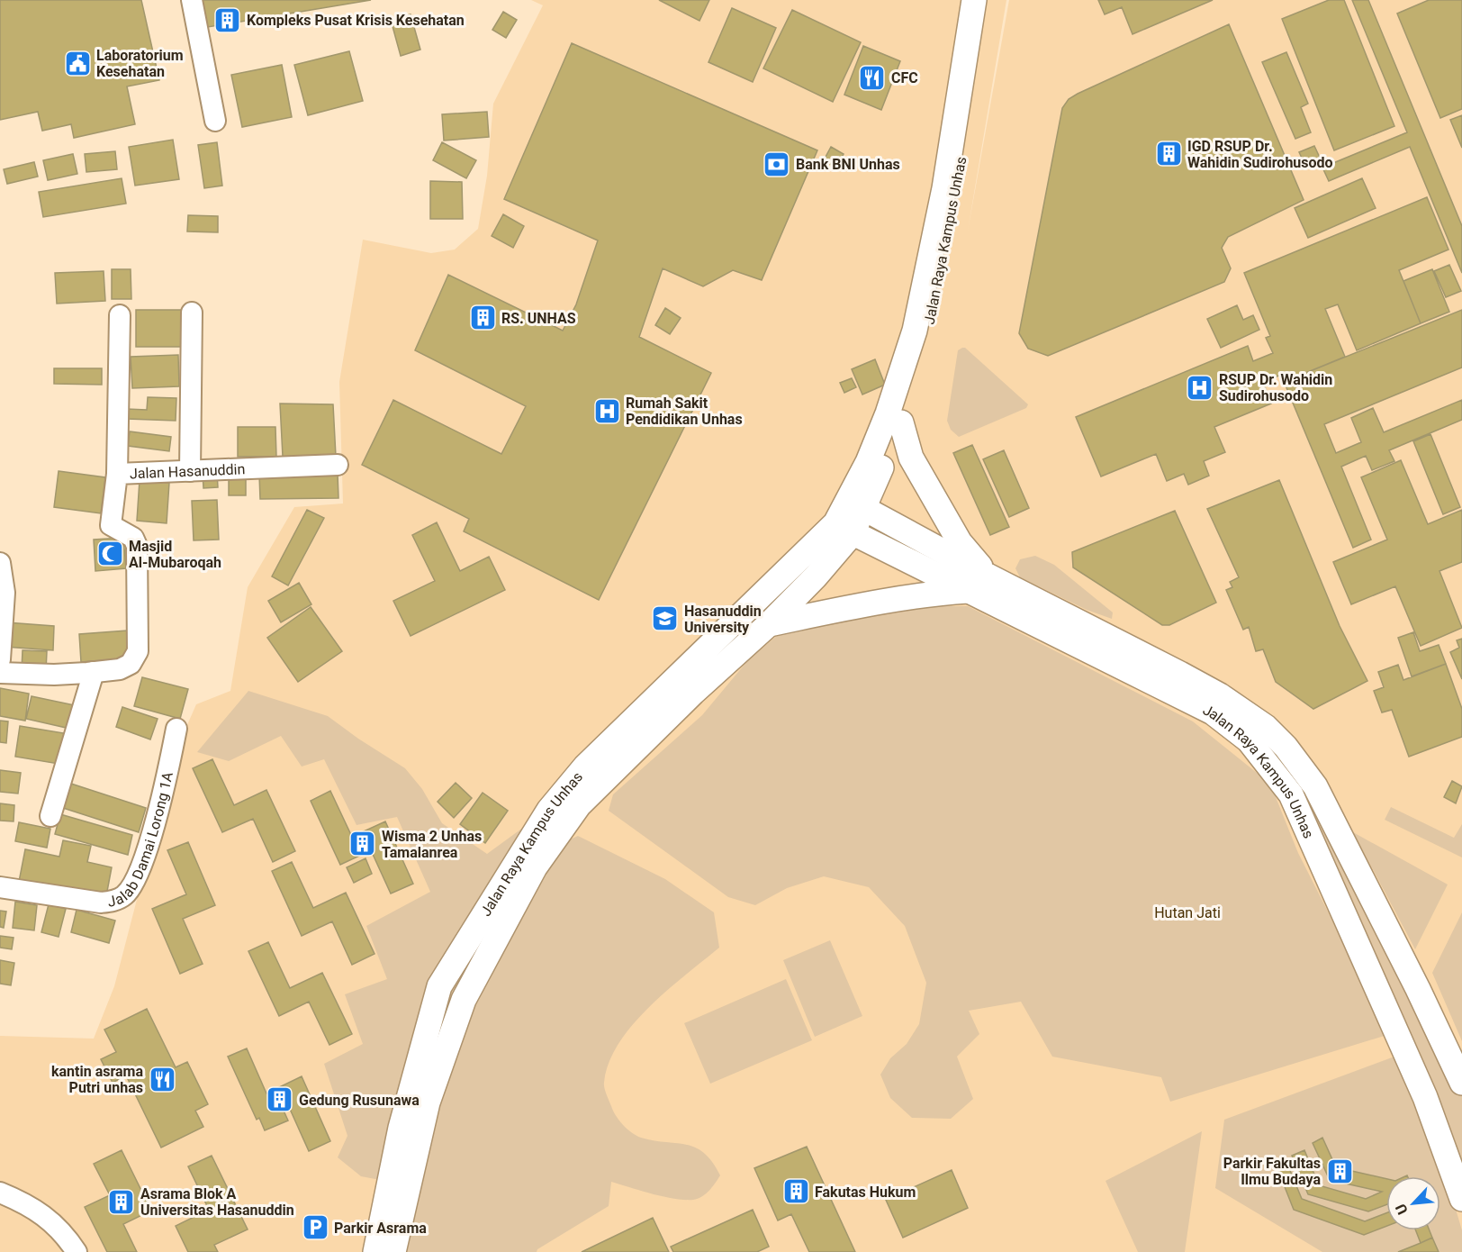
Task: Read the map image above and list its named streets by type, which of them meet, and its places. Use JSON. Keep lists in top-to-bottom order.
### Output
{
  "streets": {
    "street": ["Jalan Raya Kampus Unhas", "Jalan Hasanuddin", "Jalab Damai Lorong 1A"]
  },
  "parks": ["Hutan Jati"],
  "places": {
    "building": [
      "Kompleks Pusat Krisis Kesehatan",
      "IGD RSUP Dr. Wahidin Sudirohusodo",
      "RS. UNHAS",
      "Wisma 2 Unhas Tamalanrea",
      "Gedung Rusunawa",
      "Parkir Fakultas Ilmu Budaya",
      "Fakutas Hukum",
      "Asrama Blok A Universitas Hasanuddin"
    ],
    "public building": ["Laboratorium Kesehatan"],
    "restaurant": ["CFC", "kantin asrama Putri unhas"],
    "bank": ["Bank BNI Unhas"],
    "hospital": ["RSUP Dr. Wahidin Sudirohusodo", "Rumah Sakit Pendidikan Unhas"],
    "mosque": ["Masjid Al-Mubaroqah"],
    "school or university": ["Hasanuddin University"],
    "parking": ["Parkir Asrama"]
  },
  "north": "bottom left"
}
